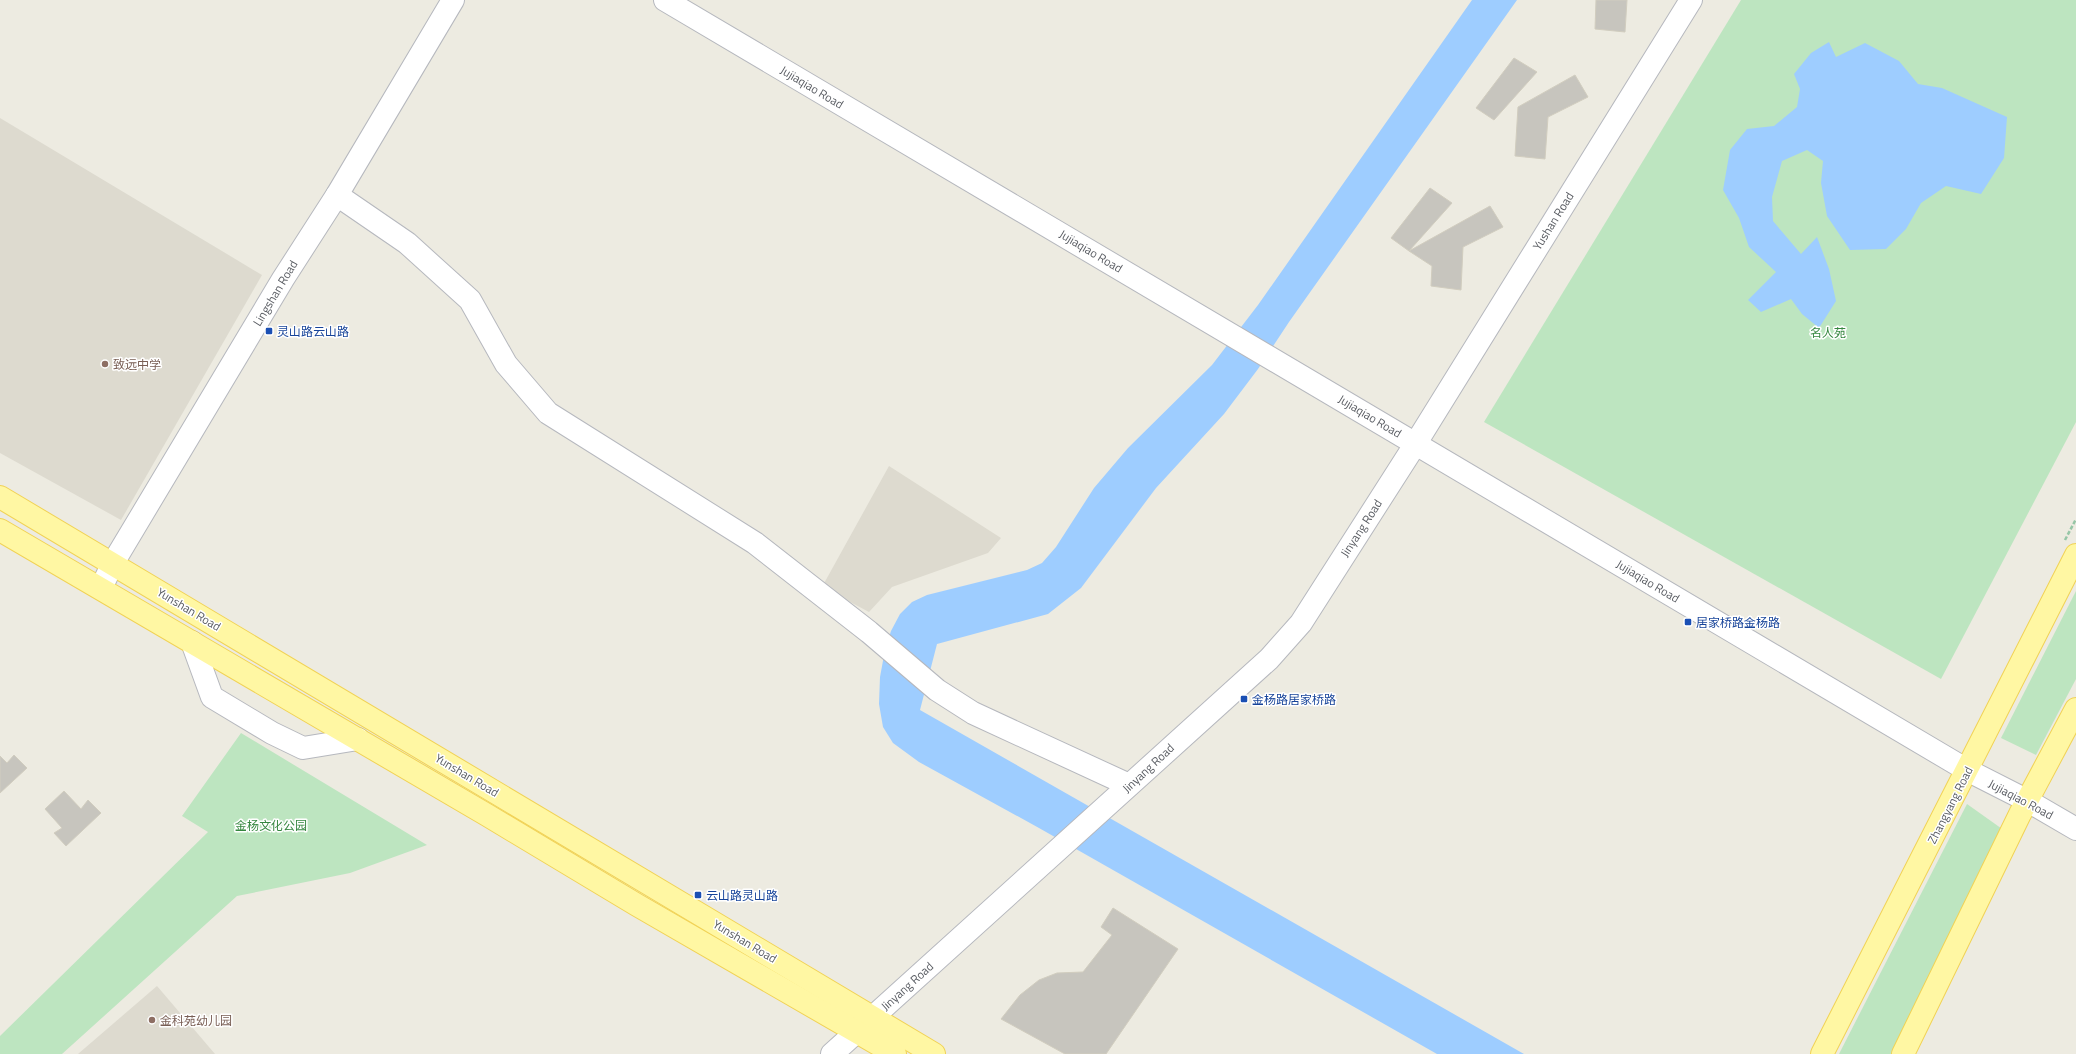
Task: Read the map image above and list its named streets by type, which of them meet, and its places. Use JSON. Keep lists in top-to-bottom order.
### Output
{
  "streets": {
    "main road": ["Yunshan Road", "Zhangyang Road"],
    "street": [
      "Jujiaqiao Road",
      "Yushan Road",
      "Lingshan Road",
      "Jinyang Road"
    ]
  },
  "crossings": [
    ["Jujiaqiao Road", "Yushan Road"],
    ["Jujiaqiao Road", "Jinyang Road"],
    ["Jujiaqiao Road", "Zhangyang Road"],
    ["Yushan Road", "Jinyang Road"],
    ["Lingshan Road", "Yunshan Road"],
    ["Jinyang Road", "Yunshan Road"]
  ],
  "parks": ["名人苑", "金杨文化公园"],
  "places": {
    "transit": [
      "灵山路云山路",
      "居家桥路金杨路",
      "金杨路居家桥路",
      "云山路灵山路"
    ],
    "other": ["致远中学", "金科苑幼儿园"]
  }
}
